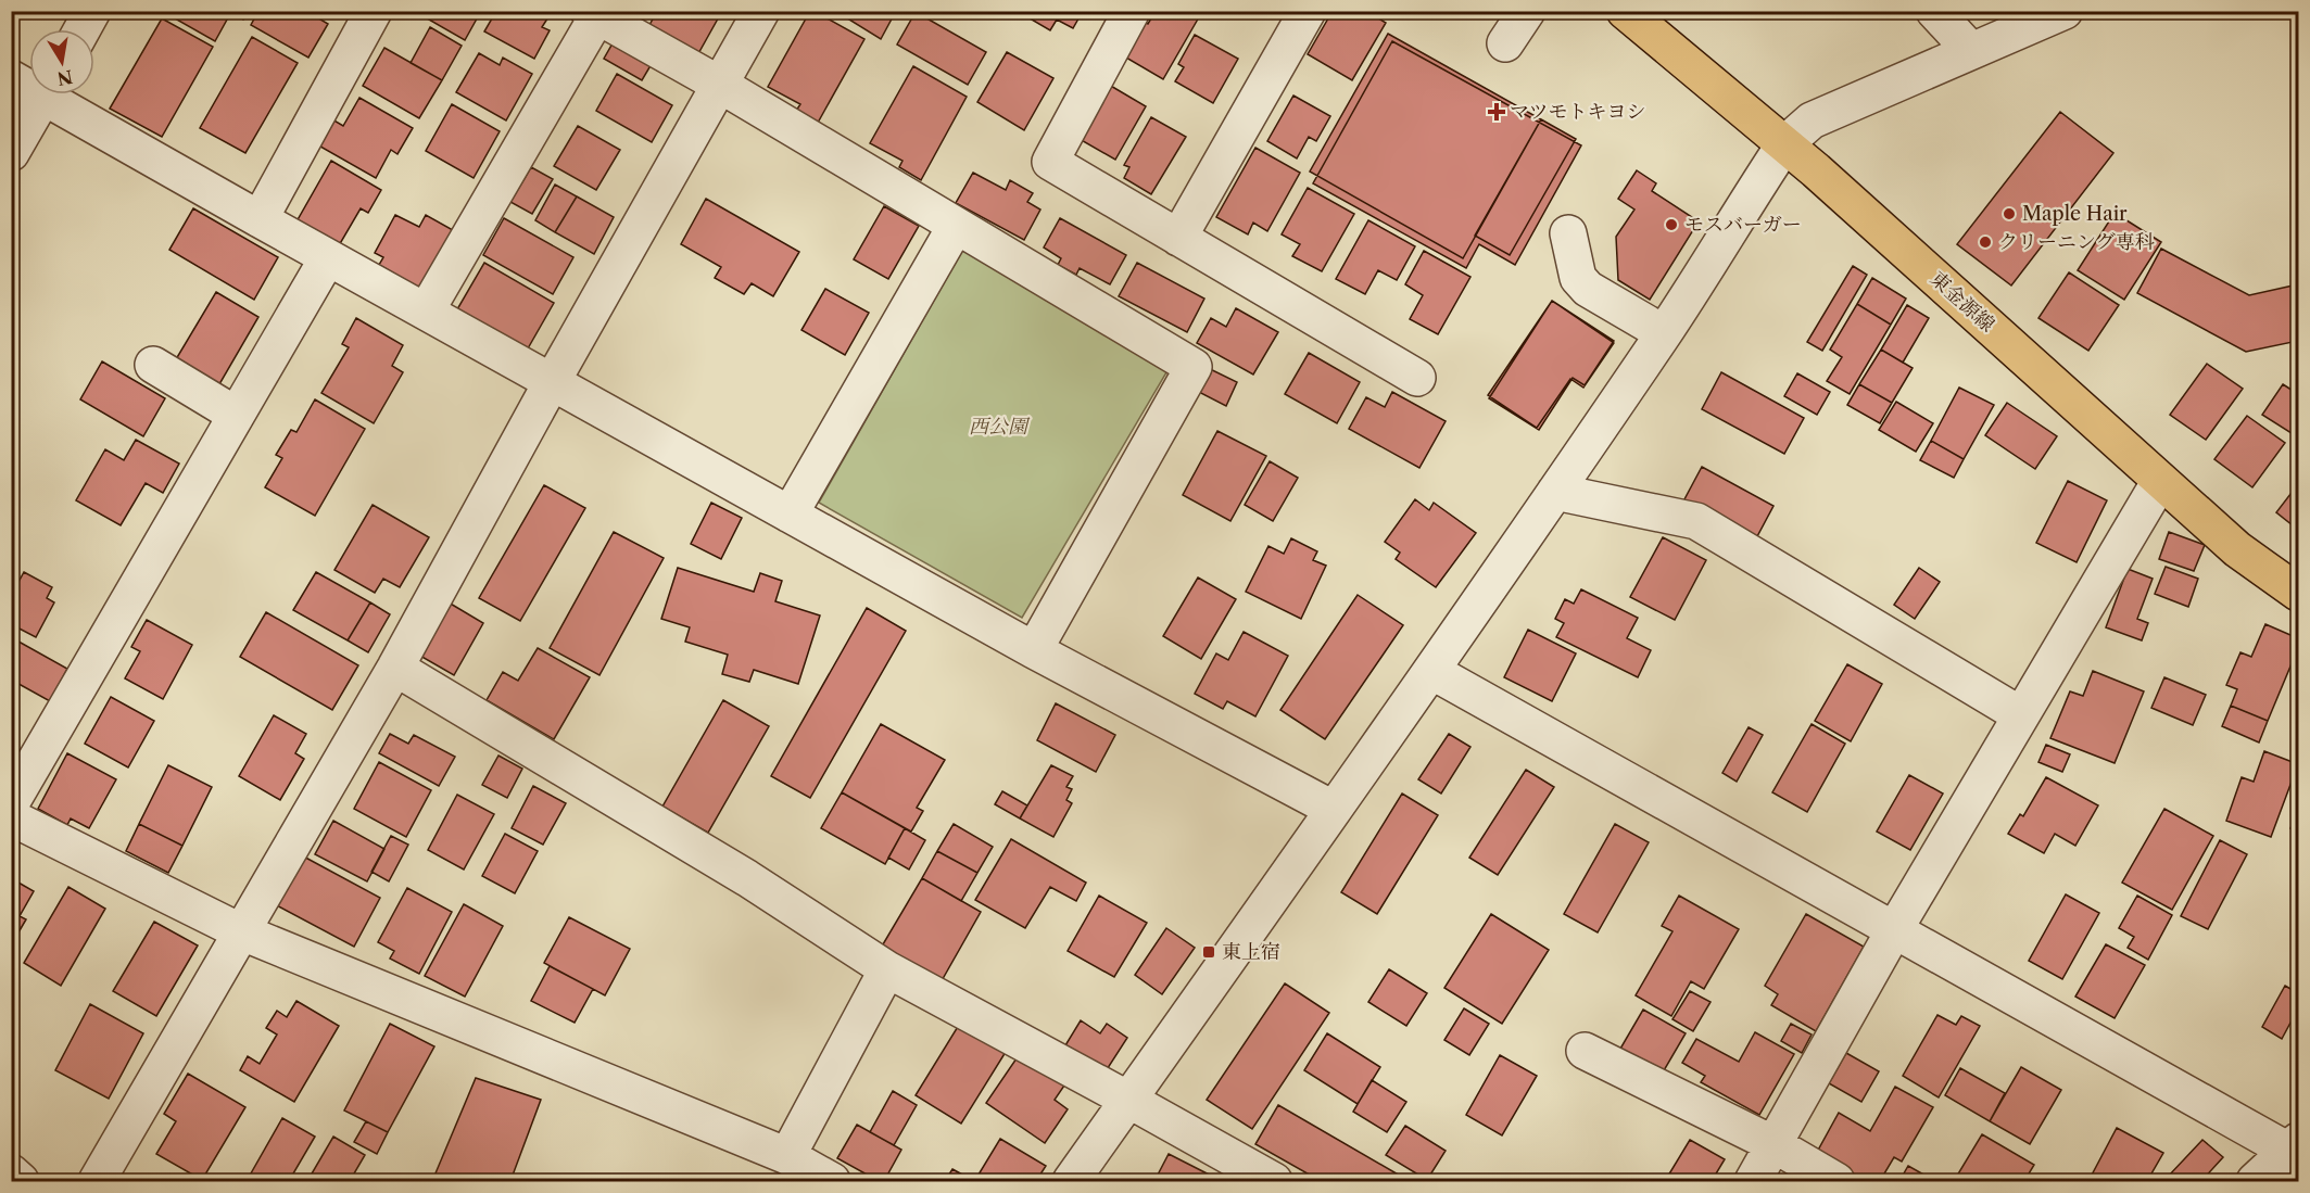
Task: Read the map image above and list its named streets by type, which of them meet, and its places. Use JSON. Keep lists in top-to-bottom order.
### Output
{
  "streets": {
    "main road": ["東金源線"]
  },
  "parks": ["西公園"],
  "places": {
    "health": ["マツモトキヨシ"],
    "other": ["Maple Hair", "モスバーガー", "クリーニング専科"],
    "transit": ["東上宿"]
  },
  "north": "bottom"
}
